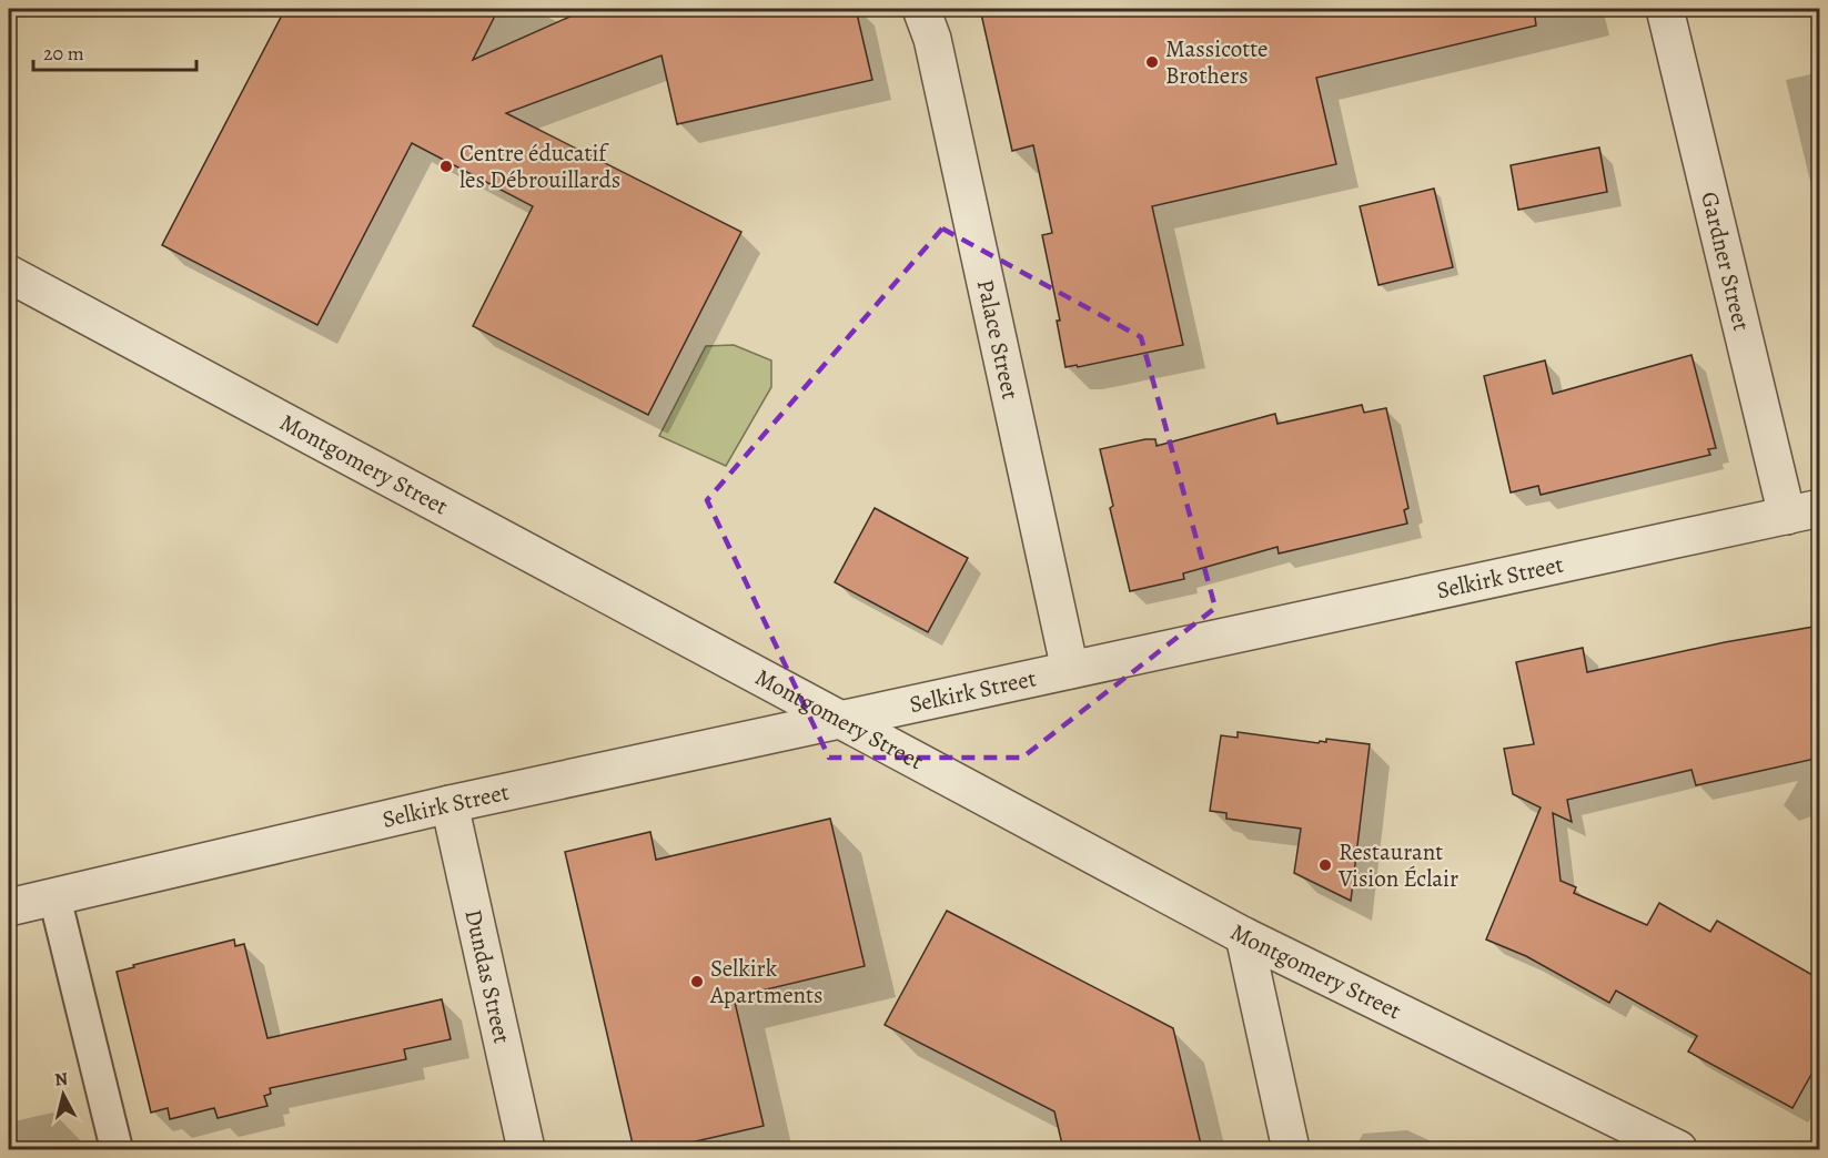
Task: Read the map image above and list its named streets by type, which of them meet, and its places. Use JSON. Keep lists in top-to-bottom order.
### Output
{
  "streets": {
    "street": [
      "Gardner Street",
      "Palace Street",
      "Montgomery Street",
      "Selkirk Street",
      "Dundas Street"
    ]
  },
  "crossings": [
    ["Gardner Street", "Selkirk Street"],
    ["Palace Street", "Selkirk Street"],
    ["Montgomery Street", "Selkirk Street"],
    ["Selkirk Street", "Dundas Street"]
  ],
  "places": [
    "Massicotte Brothers",
    "Centre éducatif les Débrouillards",
    "Restaurant Vision Éclair",
    "Selkirk Apartments"
  ],
  "scale_bar": "20 m",
  "north": "top"
}
